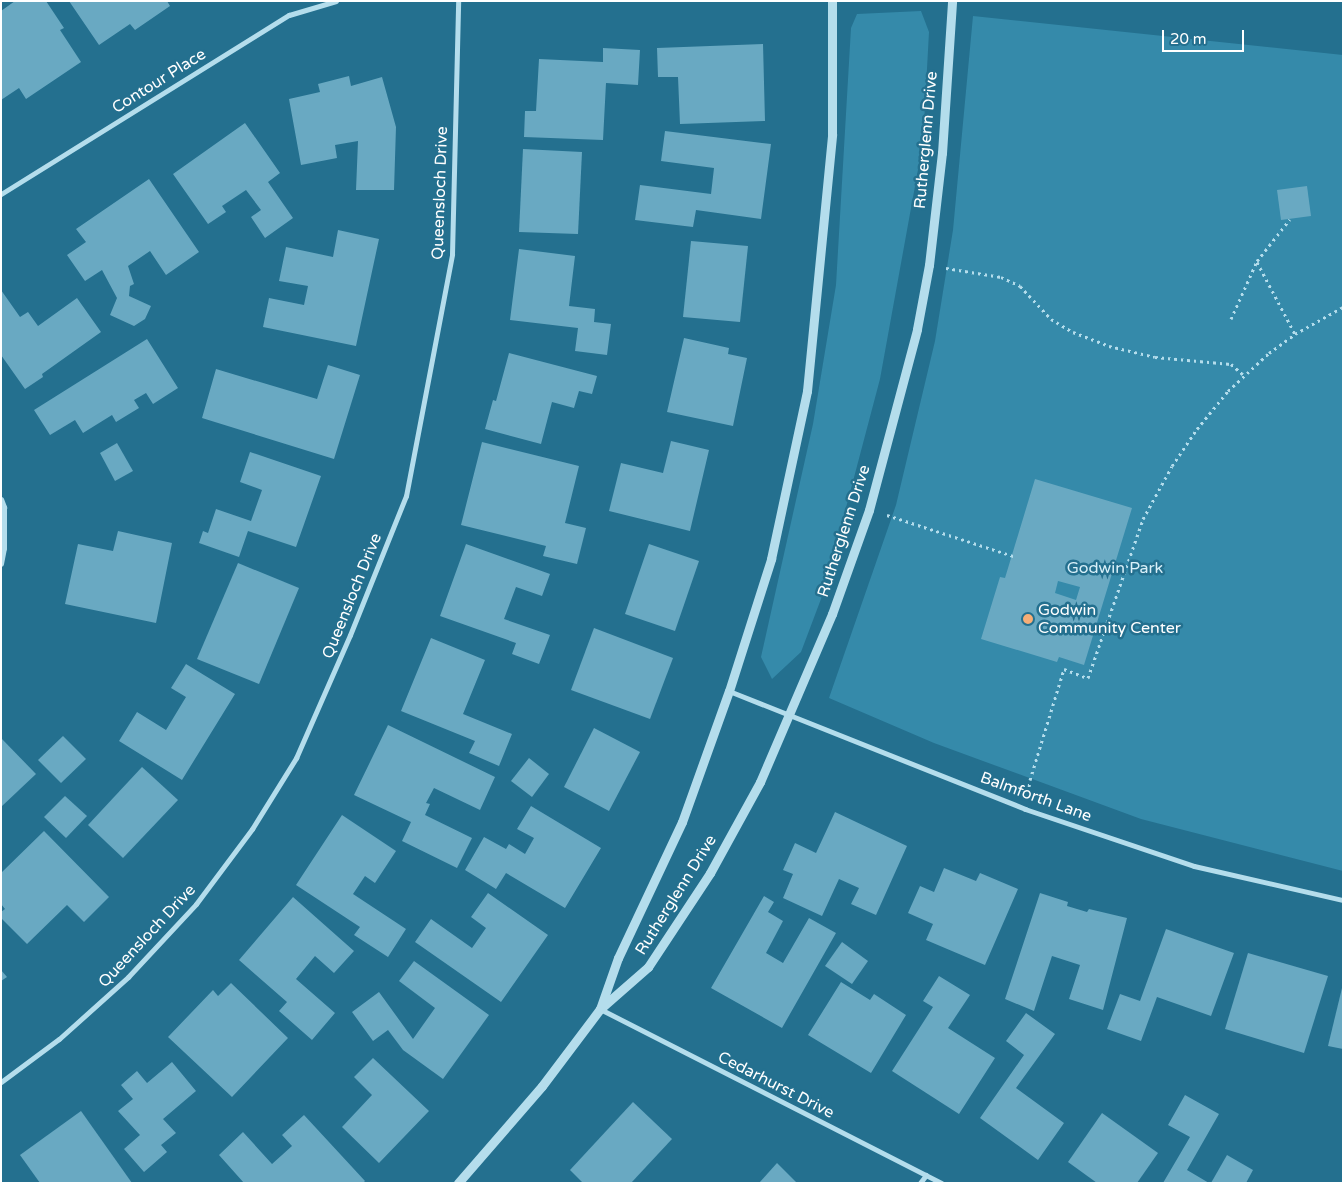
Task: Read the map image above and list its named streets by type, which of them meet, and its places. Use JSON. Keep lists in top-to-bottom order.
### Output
{
  "streets": {
    "street": [
      "Contour Place",
      "Rutherglenn Drive",
      "Queensloch Drive",
      "Balmforth Lane",
      "Cedarhurst Drive"
    ]
  },
  "crossings": [
    ["Rutherglenn Drive", "Balmforth Lane"],
    ["Rutherglenn Drive", "Cedarhurst Drive"]
  ],
  "parks": ["Godwin Park"],
  "places": ["Godwin Community Center"],
  "scale_bar": "20 m"
}
